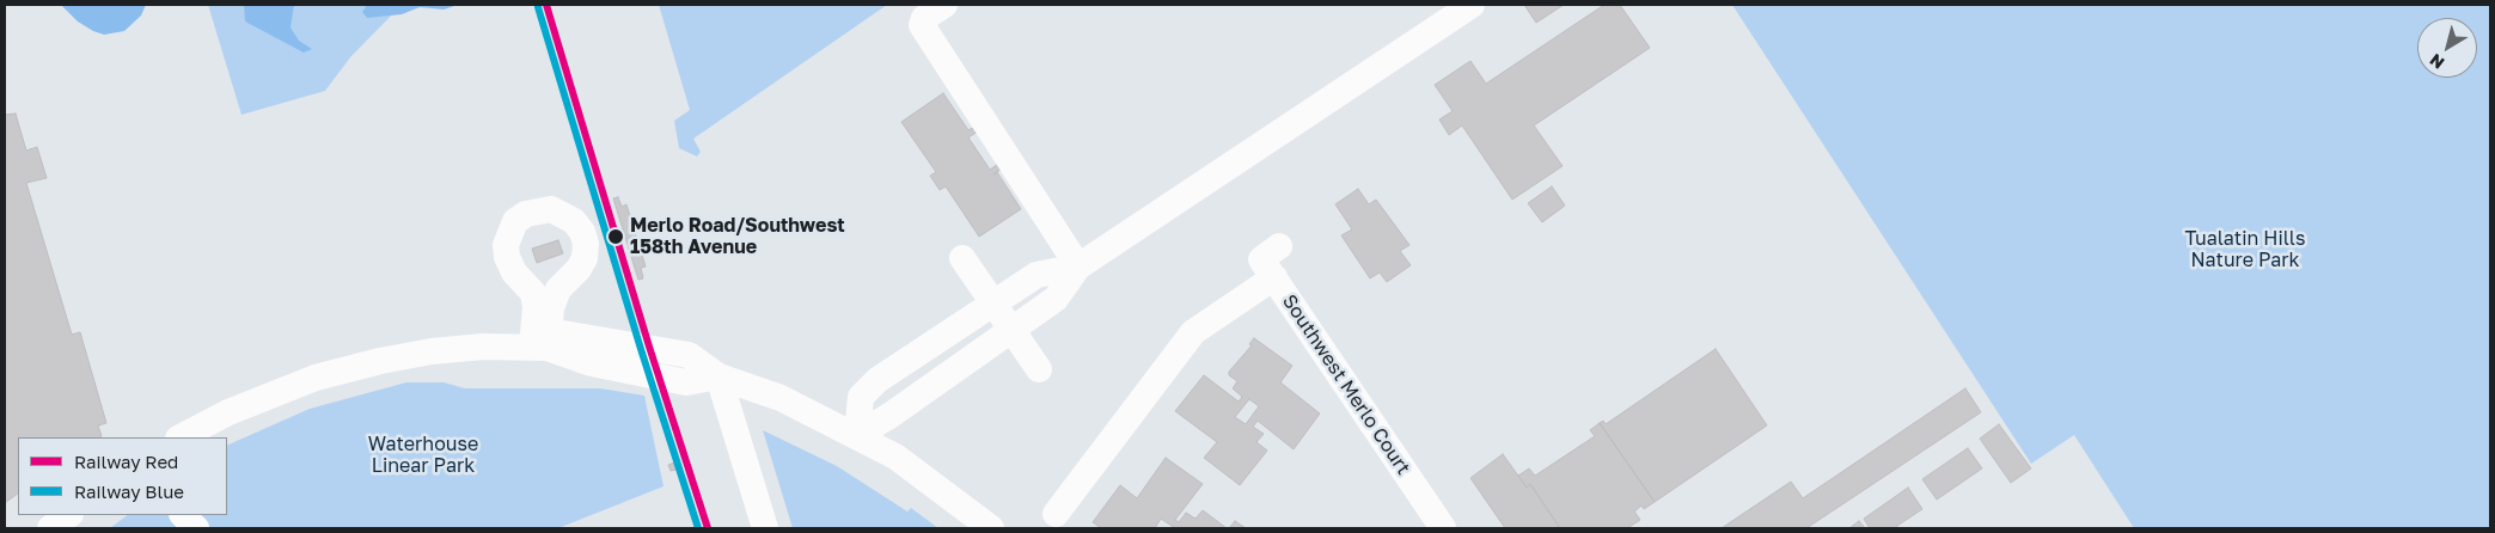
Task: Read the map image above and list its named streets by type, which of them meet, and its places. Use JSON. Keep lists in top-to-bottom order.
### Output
{
  "streets": {
    "street": ["Southwest Merlo Court"]
  },
  "parks": ["Tualatin Hills Nature Park", "Waterhouse Linear Park"],
  "places": ["Merlo Road/Southwest 158th Avenue"],
  "lines": ["rail line Red", "rail line Blue"],
  "legend": ["Railway Red", "Railway Blue"],
  "north": "bottom left"
}
